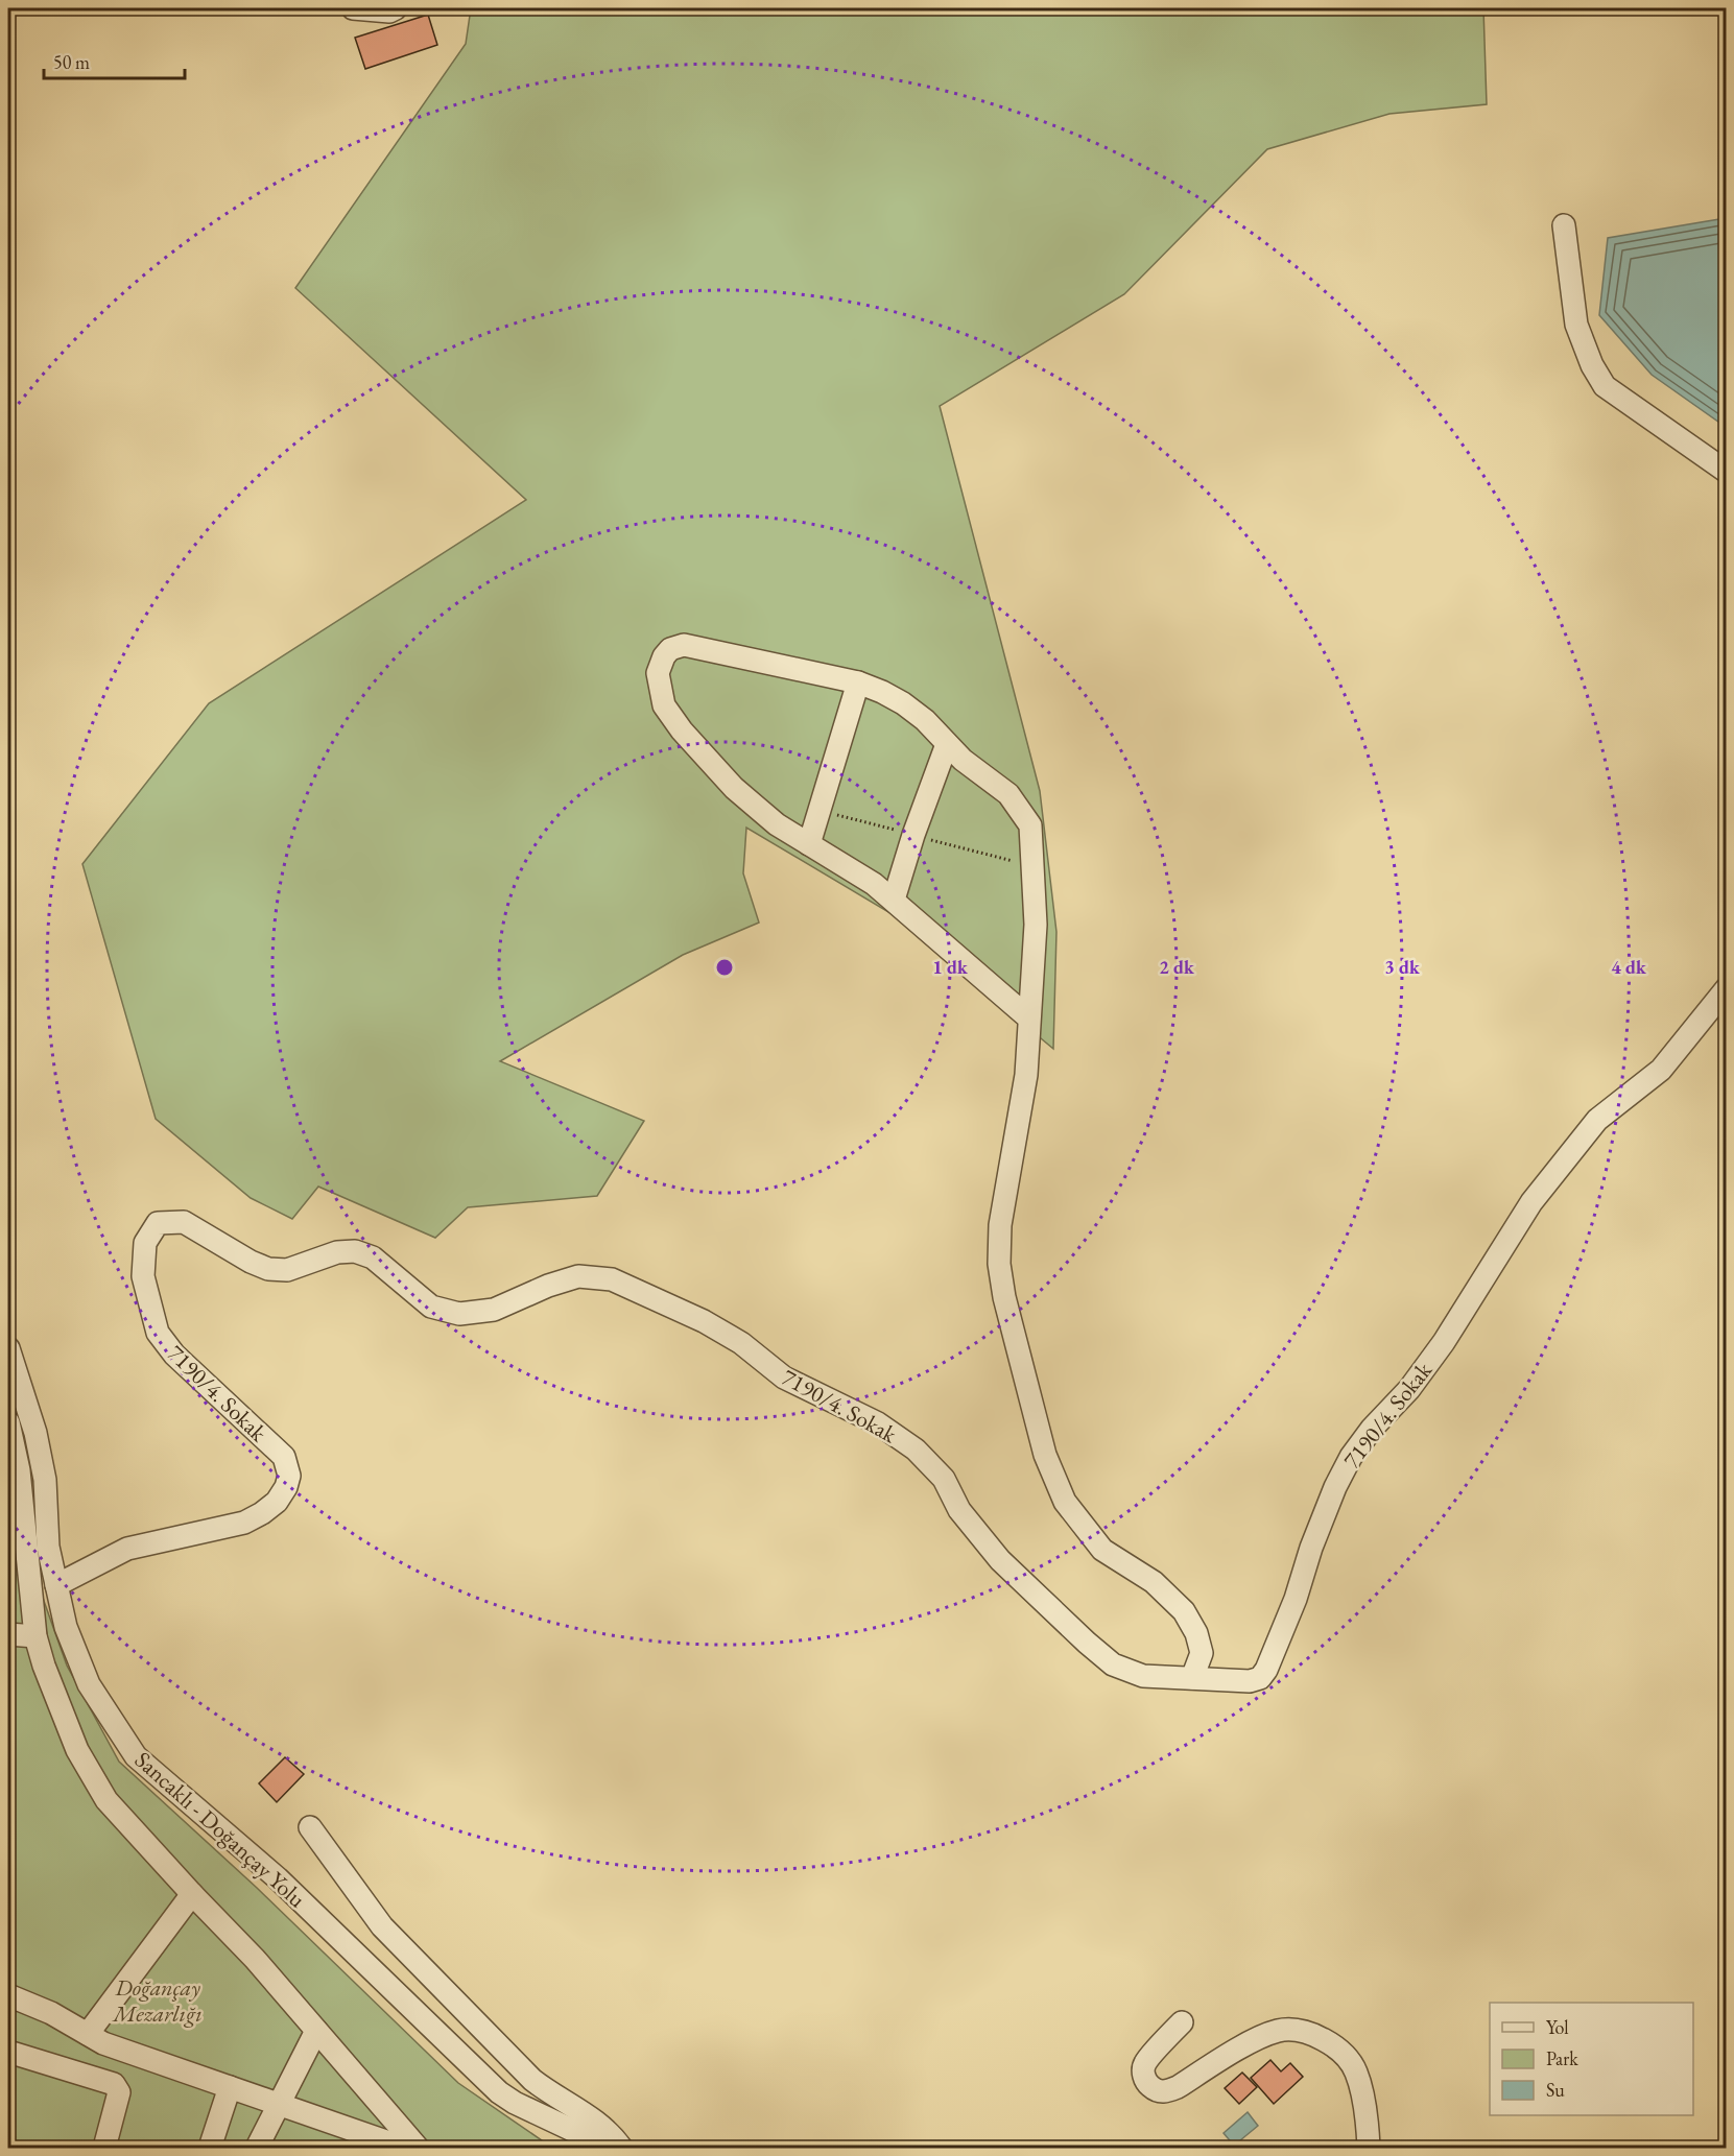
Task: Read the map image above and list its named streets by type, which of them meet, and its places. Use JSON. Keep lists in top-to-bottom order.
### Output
{
  "streets": {
    "street": ["7190/4. Sokak", "Sancaklı - Doğançay Yolu"]
  },
  "crossings": [
    ["7190/4. Sokak", "Sancaklı - Doğançay Yolu"]
  ],
  "parks": ["Doğançay Mezarlığı"],
  "legend": ["Yol", "Park", "Su"],
  "scale_bar": "50 m",
  "rings": [
    "1 dk",
    "2 dk",
    "3 dk",
    "4 dk"
  ]
}
